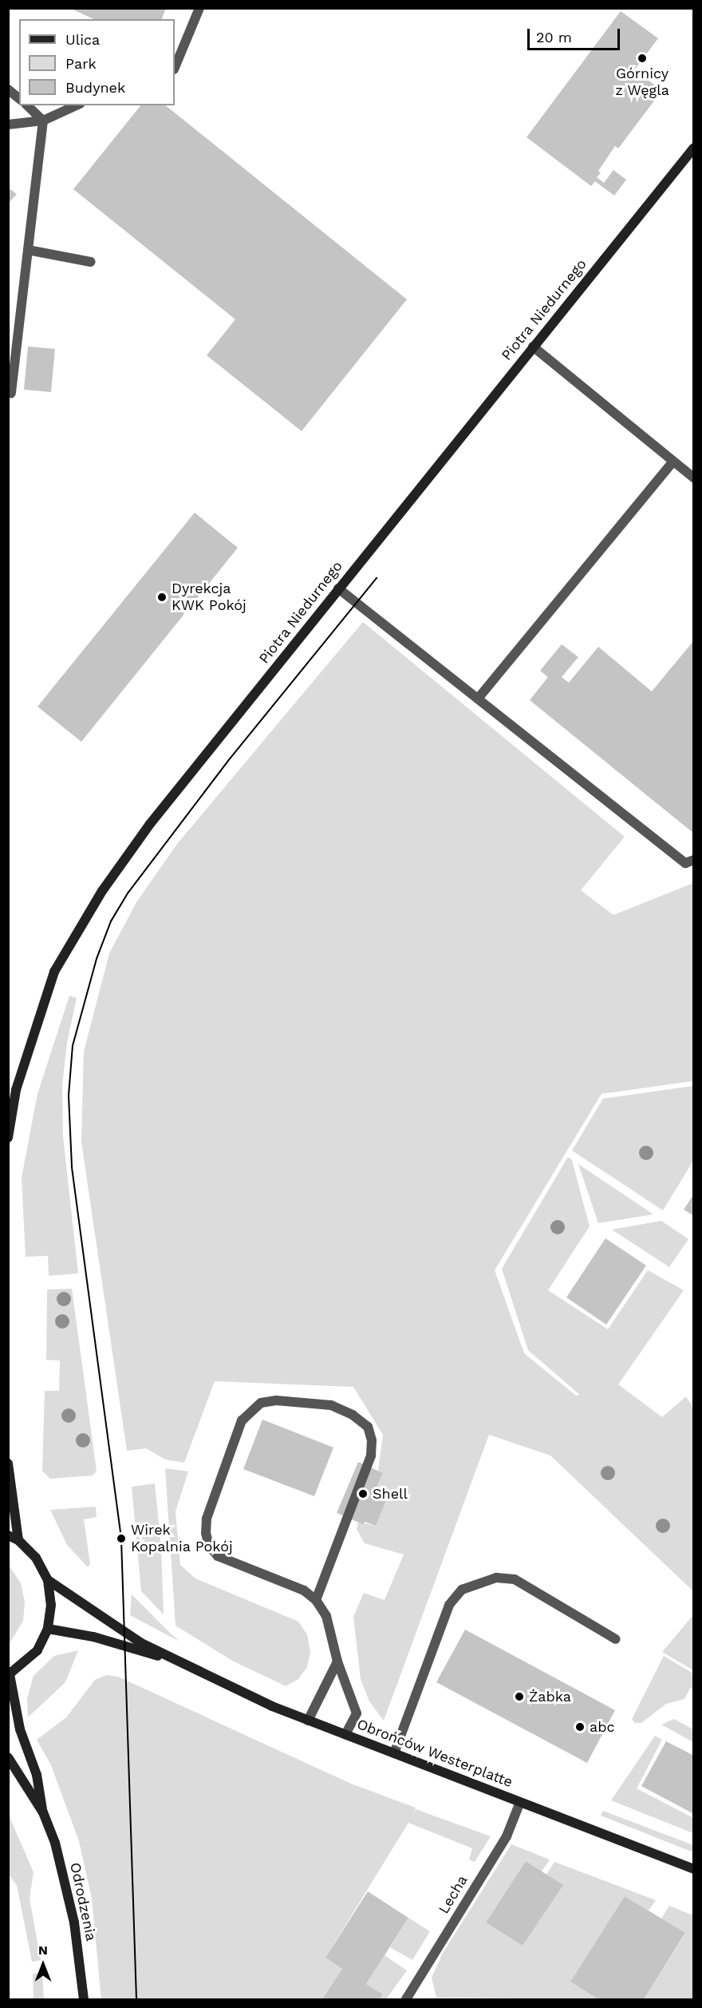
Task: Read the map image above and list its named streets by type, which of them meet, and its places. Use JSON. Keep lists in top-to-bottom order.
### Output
{
  "streets": {
    "street": [
      "Piotra Niedurnego",
      "Obrońców Westerplatte",
      "Lecha",
      "Odrodzenia"
    ]
  },
  "crossings": [
    ["Obrońców Westerplatte", "Lecha"]
  ],
  "places": [
    "Górnicy z Węgla",
    "Dyrekcja KWK Pokój",
    "Shell",
    "Wirek Kopalnia Pokój",
    "Żabka",
    "abc"
  ],
  "legend": ["Ulica", "Park", "Budynek"],
  "scale_bar": "20 m",
  "north": "top"
}
